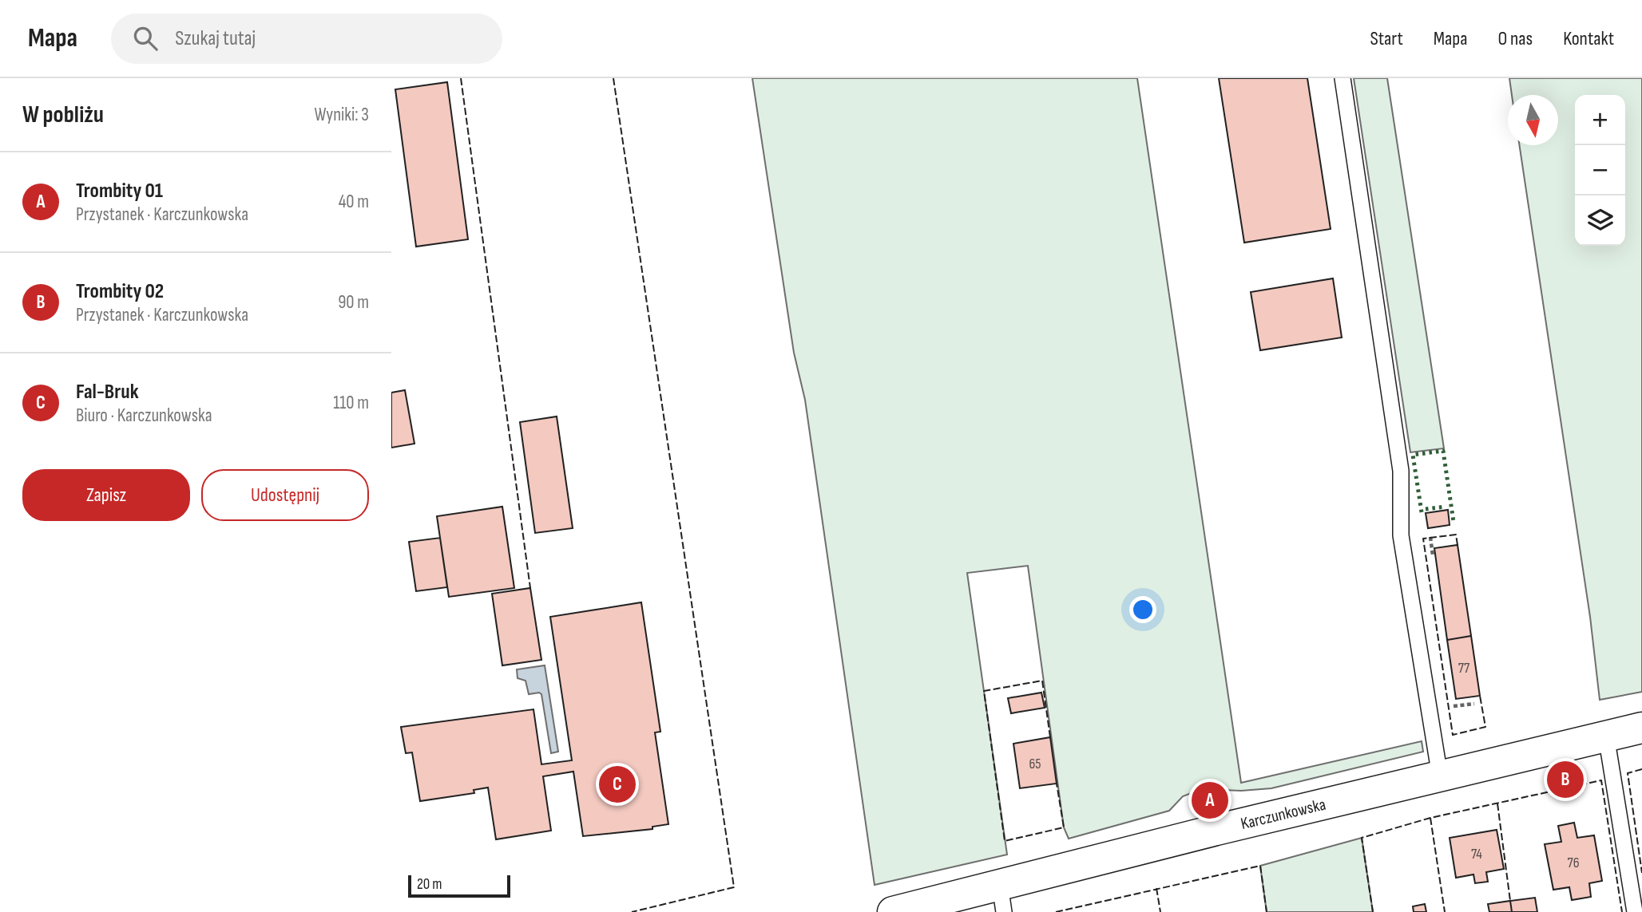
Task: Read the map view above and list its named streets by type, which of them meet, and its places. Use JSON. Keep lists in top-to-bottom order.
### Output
{
  "streets": {
    "street": ["Karczunkowska"]
  },
  "house_numbers": [
    "77",
    "65",
    "74",
    "76"
  ],
  "scale_bar": "20 m",
  "north": "bottom",
  "page": {
    "header": "Mapa",
    "search": "Szukaj tutaj",
    "nav": [
      "Start",
      "Mapa",
      "O nas",
      "Kontakt"
    ],
    "heading": ["W pobliżu", "Wyniki: 3"],
    "map_buttons": ["+", "−"],
    "list": [
      {
        "mark": "A",
        "name": "Trombity 01",
        "note": "Przystanek · Karczunkowska",
        "value": "40 m"
      },
      {
        "mark": "B",
        "name": "Trombity 02",
        "note": "Przystanek · Karczunkowska",
        "value": "90 m"
      },
      {
        "mark": "C",
        "name": "Fal-Bruk",
        "note": "Biuro · Karczunkowska",
        "value": "110 m"
      }
    ],
    "buttons": ["Zapisz", "Udostępnij"],
    "pins": ["B", "C", "A"],
    "scale": "20 m"
  }
}
